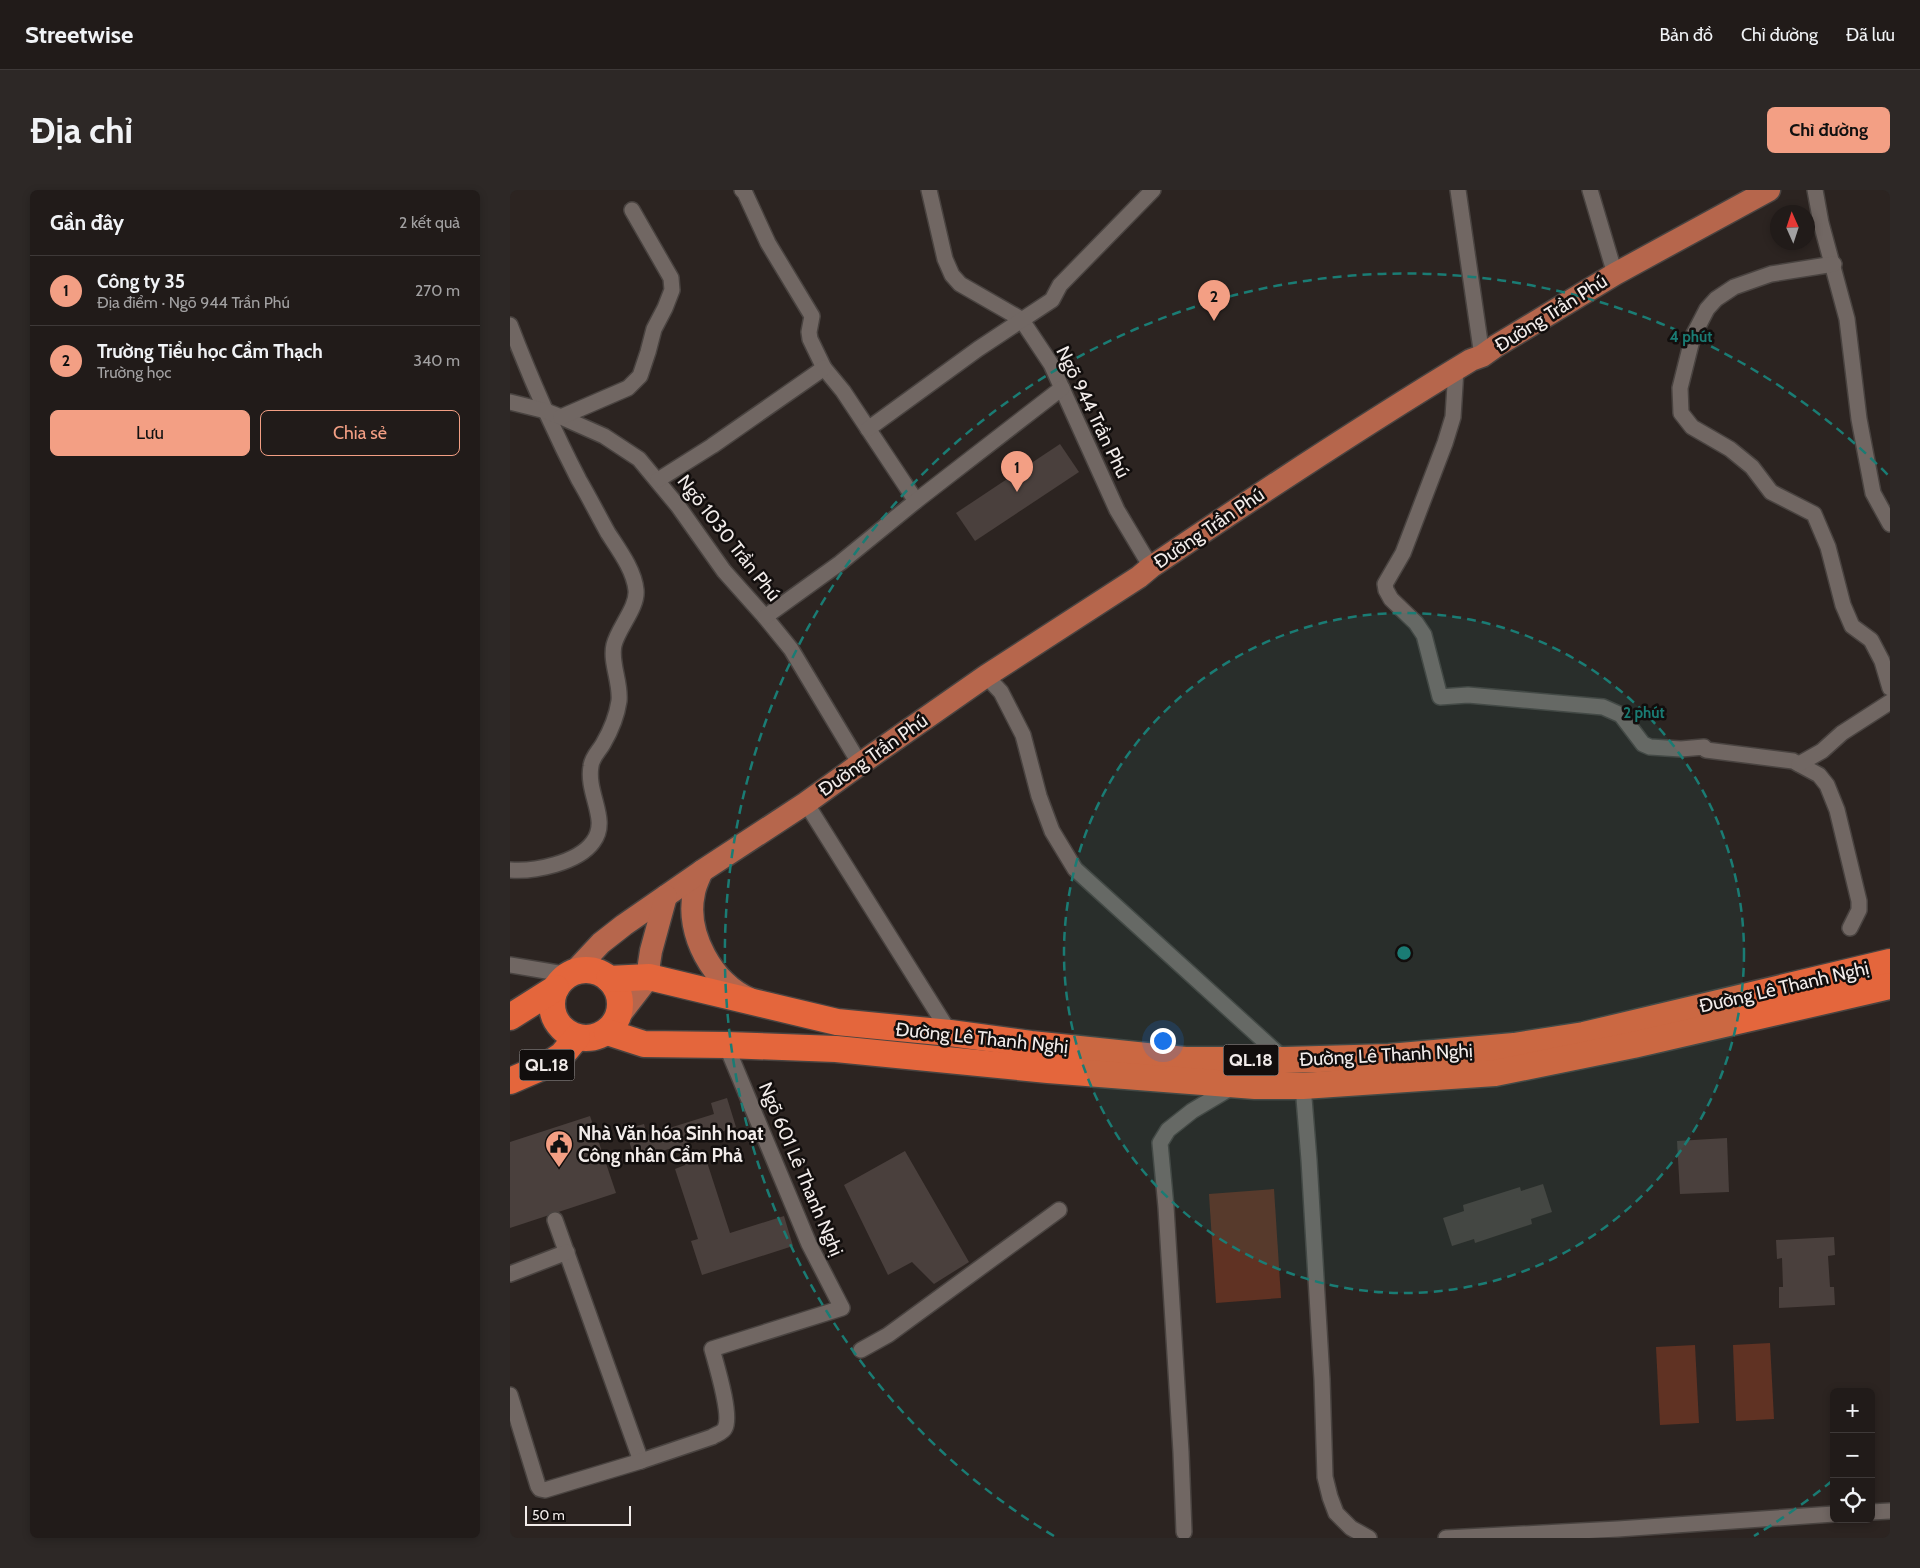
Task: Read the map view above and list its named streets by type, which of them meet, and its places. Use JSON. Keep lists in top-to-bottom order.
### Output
{
  "streets": {
    "highway": ["Đường Lê Thanh Nghị", "QL.18"],
    "main road": ["Đường Trần Phú"],
    "street": ["Ngõ 944 Trần Phú", "Ngõ 1030 Trần Phú", "Ngõ 601 Lê Thanh Nghị"]
  },
  "crossings": [
    ["Đường Trần Phú", "Ngõ 944 Trần Phú"],
    ["Đường Trần Phú", "Ngõ 1030 Trần Phú"],
    ["Đường Trần Phú", "Đường Lê Thanh Nghị"],
    ["Đường Trần Phú", "QL.18"],
    ["Đường Lê Thanh Nghị", "QL.18"],
    ["Đường Lê Thanh Nghị", "Ngõ 601 Lê Thanh Nghị"]
  ],
  "places": {
    "public building": ["Nhà Văn hóa Sinh hoạt Công nhân Cẩm Phả"]
  },
  "scale_bar": "50 m",
  "north": "top",
  "page": {
    "header": "Streetwise",
    "nav": ["Bản đồ", "Chỉ đường", "Đã lưu"],
    "buttons": [
      "Chỉ đường",
      ["Lưu", "Chia sẻ"]
    ],
    "title": "Địa chỉ",
    "heading": ["Gần đây", "2 kết quả"],
    "list": [
      {
        "mark": "1",
        "name": "Công ty 35",
        "note": "Địa điểm · Ngõ 944 Trần Phú",
        "value": "270 m"
      },
      {
        "mark": "2",
        "name": "Trường Tiểu học Cẩm Thạch",
        "note": "Trường học",
        "value": "340 m"
      }
    ],
    "pins": ["2", "1"],
    "map_buttons": ["+", "−"],
    "scale": "50 m"
  },
  "rings": ["4 phút", "2 phút"]
}
